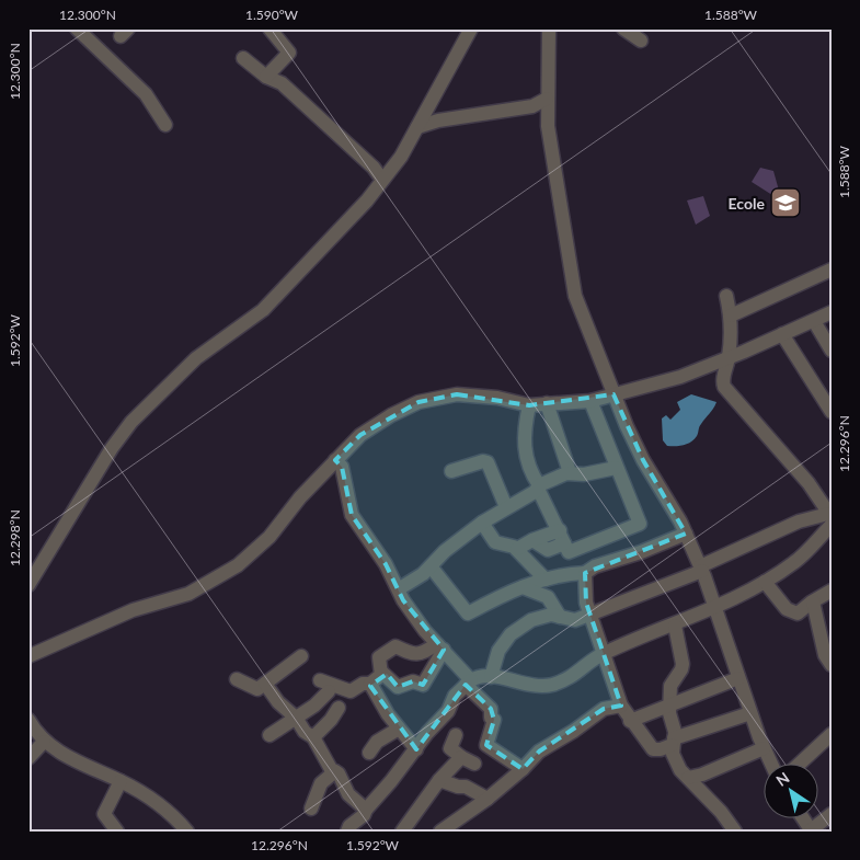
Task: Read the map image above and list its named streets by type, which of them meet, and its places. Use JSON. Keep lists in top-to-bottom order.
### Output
{
  "places": {
    "school or university": ["Ecole"]
  },
  "north": "top left",
  "coordinates": [
    "12.300°N",
    "1.590°W",
    "1.588°W",
    "1.592°W",
    "12.296°N",
    "12.298°N"
  ]
}
